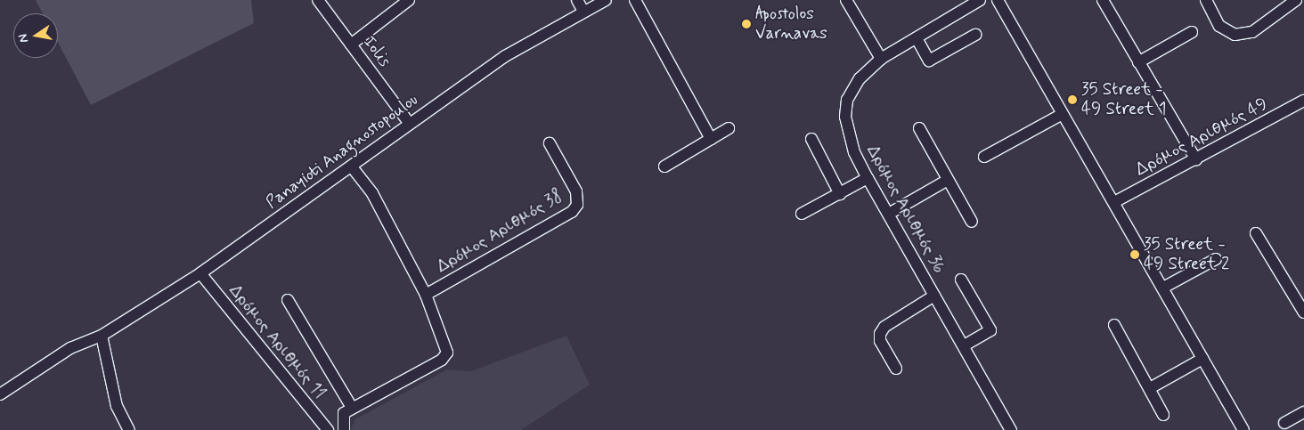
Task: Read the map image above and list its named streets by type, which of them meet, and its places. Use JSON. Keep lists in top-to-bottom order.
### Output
{
  "streets": {
    "street": [
      "Iolis",
      "Δρόμος Αριθμός 49",
      "Panayioti Anagnostopoulou",
      "Δρόμος Αριθμός 36",
      "Δρόμος Αριθμός 38",
      "Δρόμος Αριθμός 11"
    ]
  },
  "crossings": [
    ["Iolis", "Panayioti Anagnostopoulou"],
    ["Panayioti Anagnostopoulou", "Δρόμος Αριθμός 11"]
  ],
  "places": ["Apostolos Varnavas", "35 Street - 49 Street 1", "35 Street - 49 Street 2"],
  "north": "left"
}
